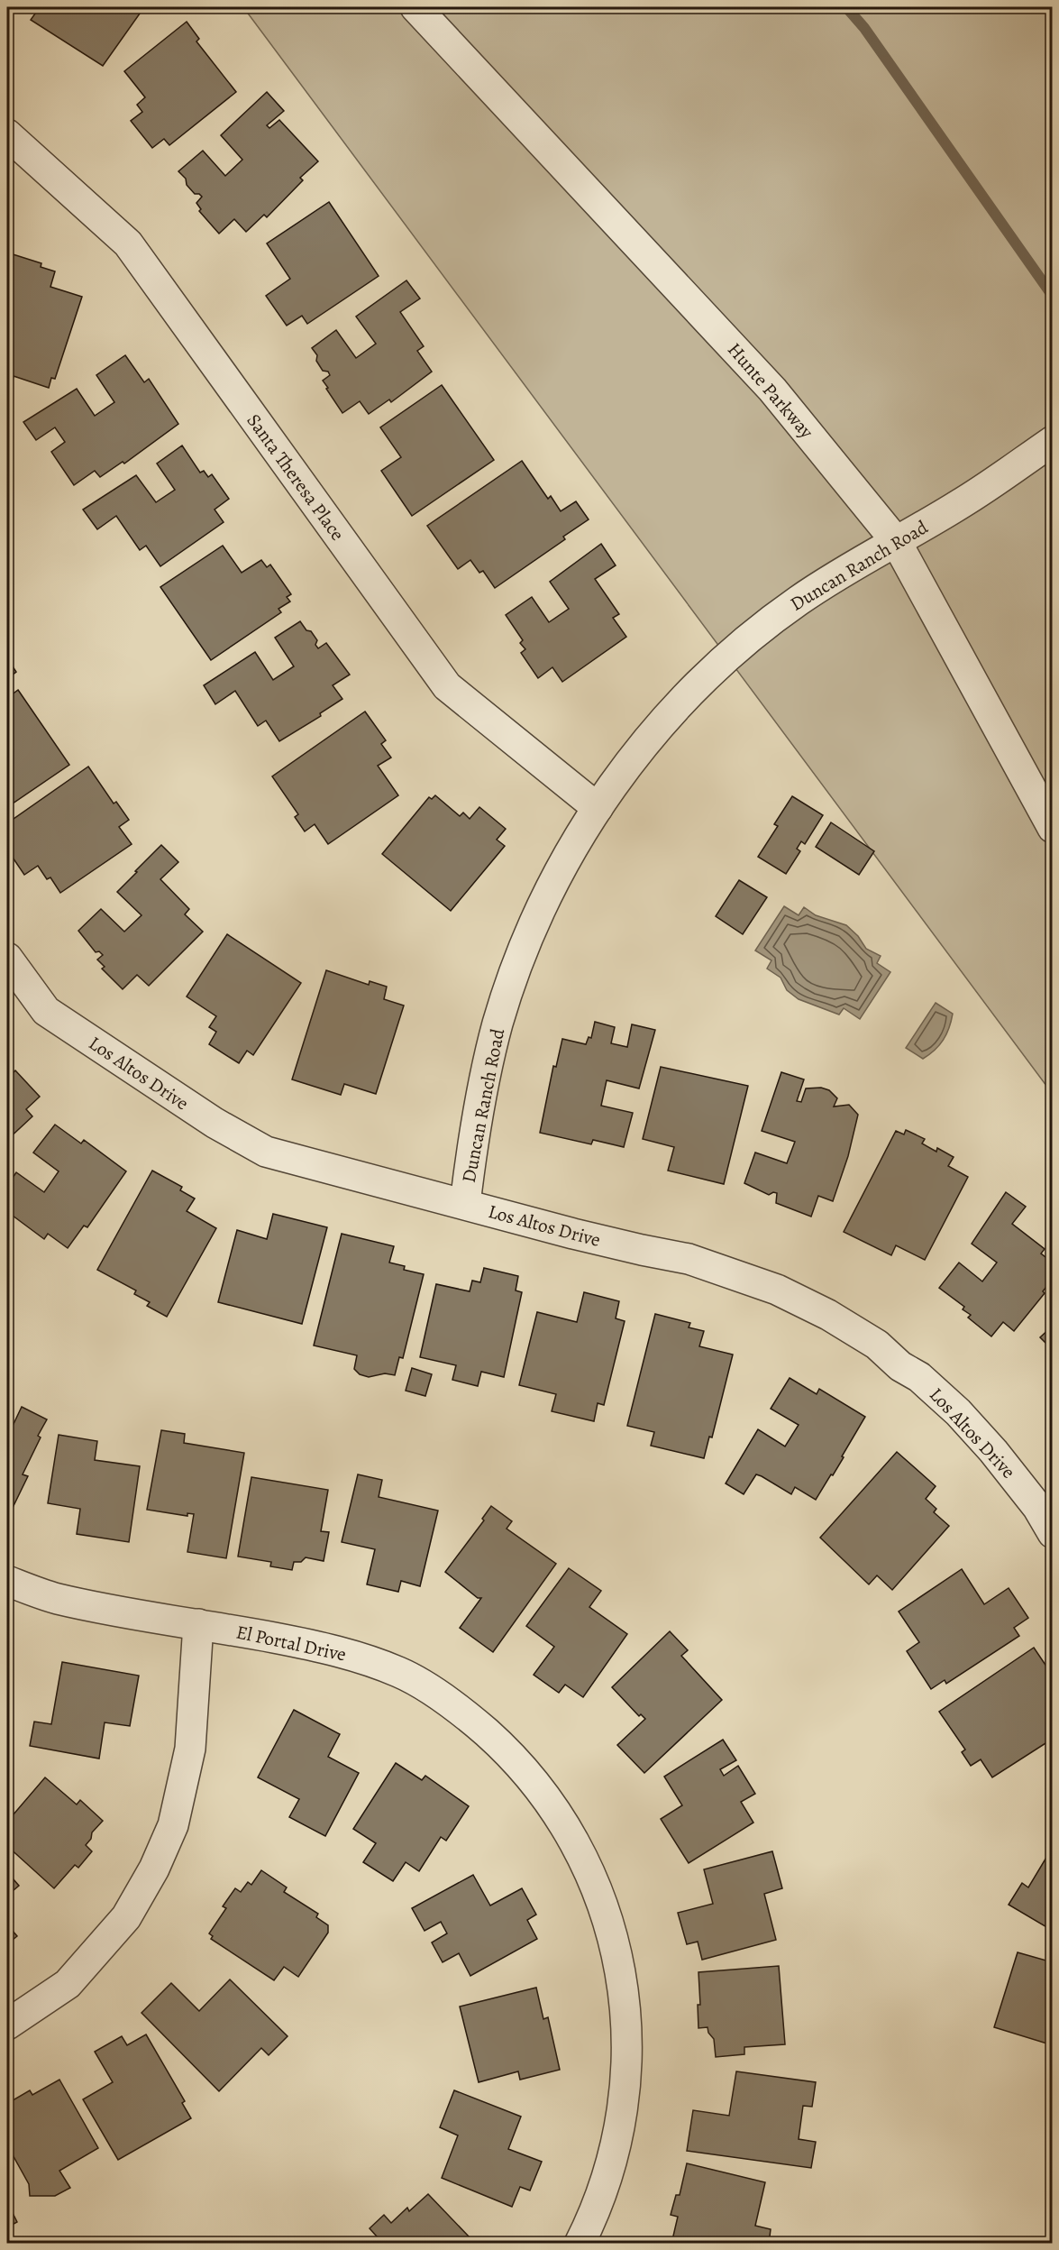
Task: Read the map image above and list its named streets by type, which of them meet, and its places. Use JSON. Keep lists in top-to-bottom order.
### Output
{
  "streets": {
    "street": [
      "Hunte Parkway",
      "Santa Theresa Place",
      "Duncan Ranch Road",
      "Los Altos Drive",
      "El Portal Drive"
    ]
  },
  "crossings": [
    ["Hunte Parkway", "Duncan Ranch Road"],
    ["Santa Theresa Place", "Duncan Ranch Road"],
    ["Duncan Ranch Road", "Los Altos Drive"]
  ]
}
